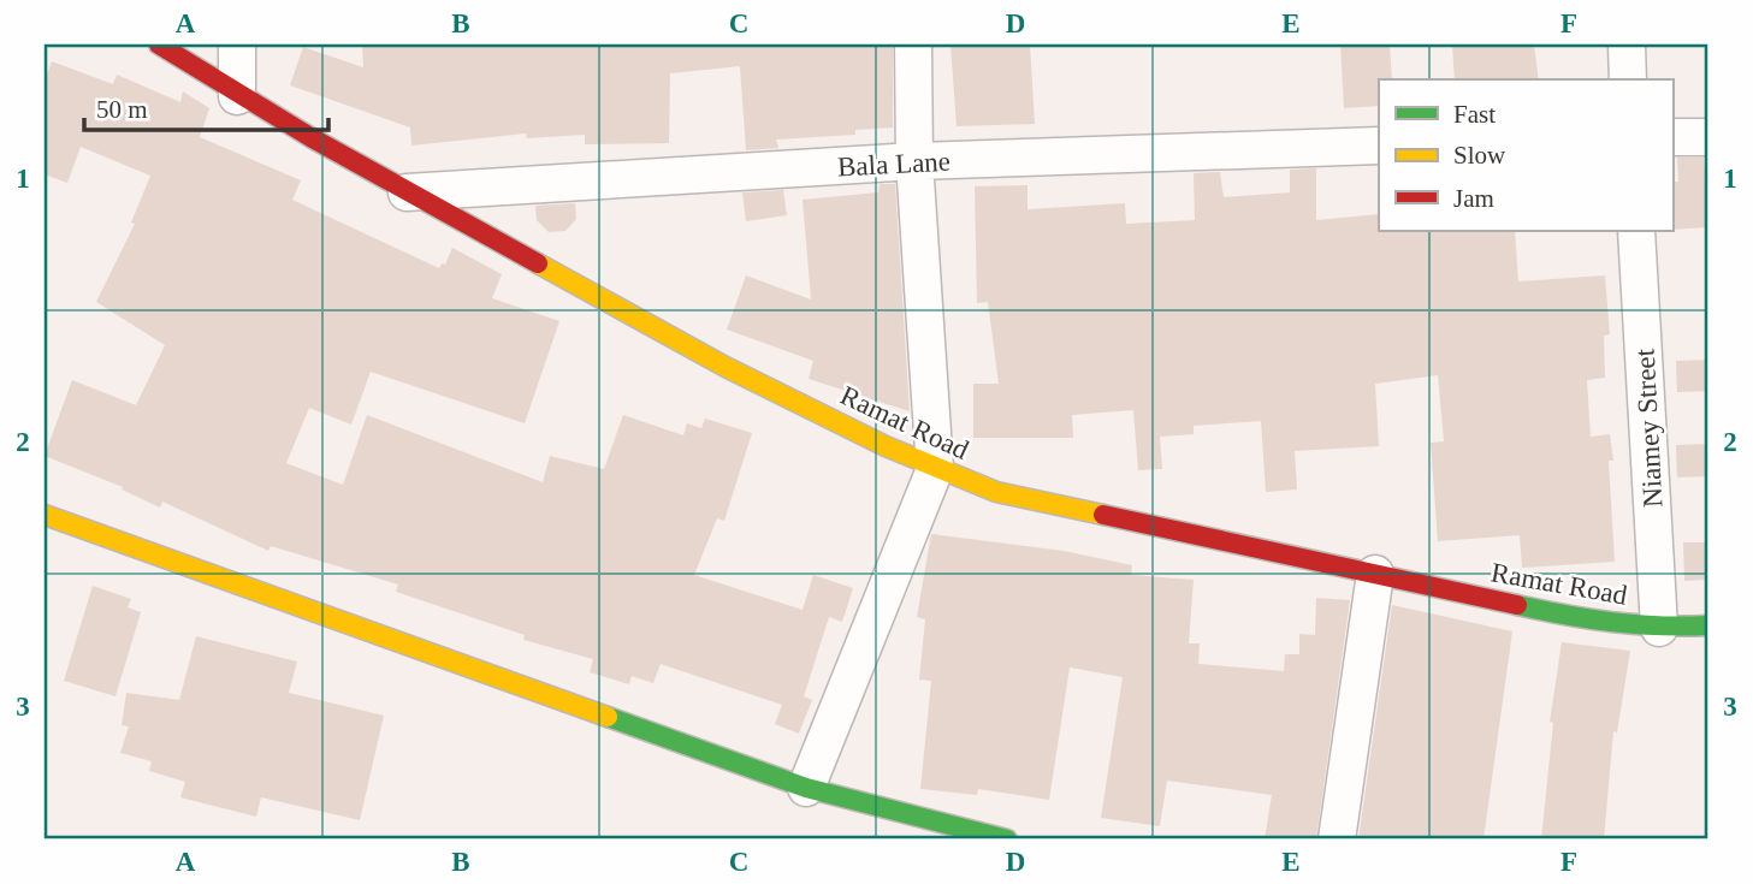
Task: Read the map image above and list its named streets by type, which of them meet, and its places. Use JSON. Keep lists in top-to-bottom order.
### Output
{
  "streets": {
    "street": ["Bala Lane", "Ramat Road", "Niamey Street"]
  },
  "crossings": [
    ["Bala Lane", "Ramat Road"],
    ["Ramat Road", "Niamey Street"]
  ],
  "legend": ["Fast", "Slow", "Jam"],
  "scale_bar": "50 m",
  "grid": {
    "columns": [
      "A",
      "B",
      "C",
      "D",
      "E",
      "F"
    ],
    "rows": ["1", "2", "3"]
  }
}
